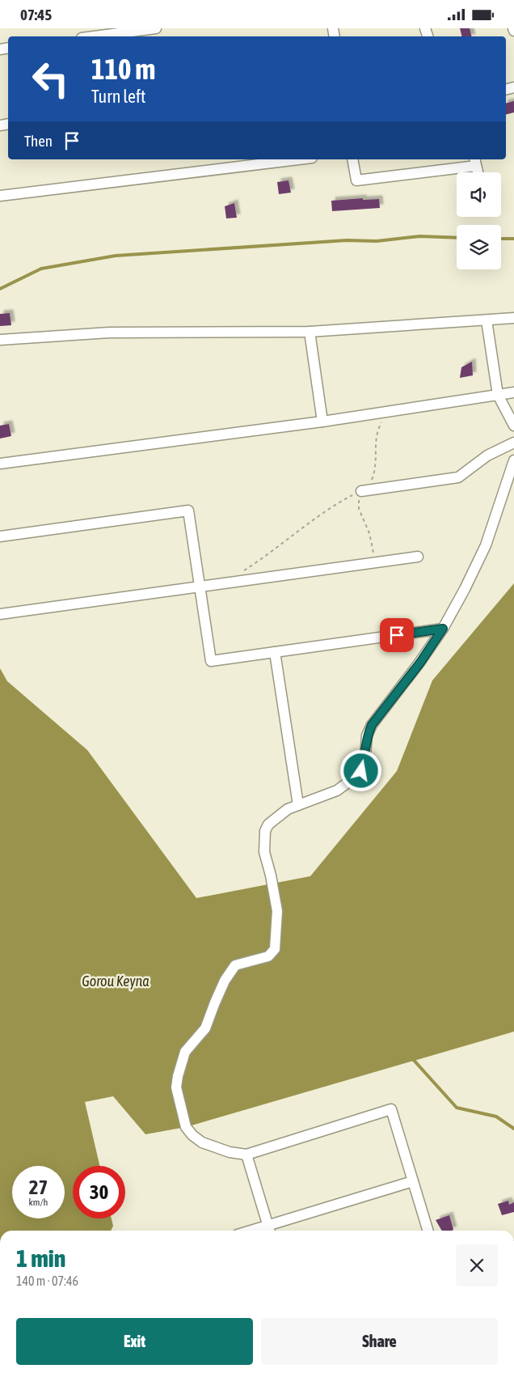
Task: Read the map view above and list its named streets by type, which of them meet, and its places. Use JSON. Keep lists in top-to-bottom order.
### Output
{
  "water": ["Gorou Keyna"],
  "page": {
    "status": "07:45",
    "turn": ["110 m", "Turn left"],
    "then": "Then",
    "speed": "27 km/h",
    "limit": "30",
    "heading": ["1 min", "140 m · 07:46"],
    "buttons": ["Exit", "Share"]
  }
}
